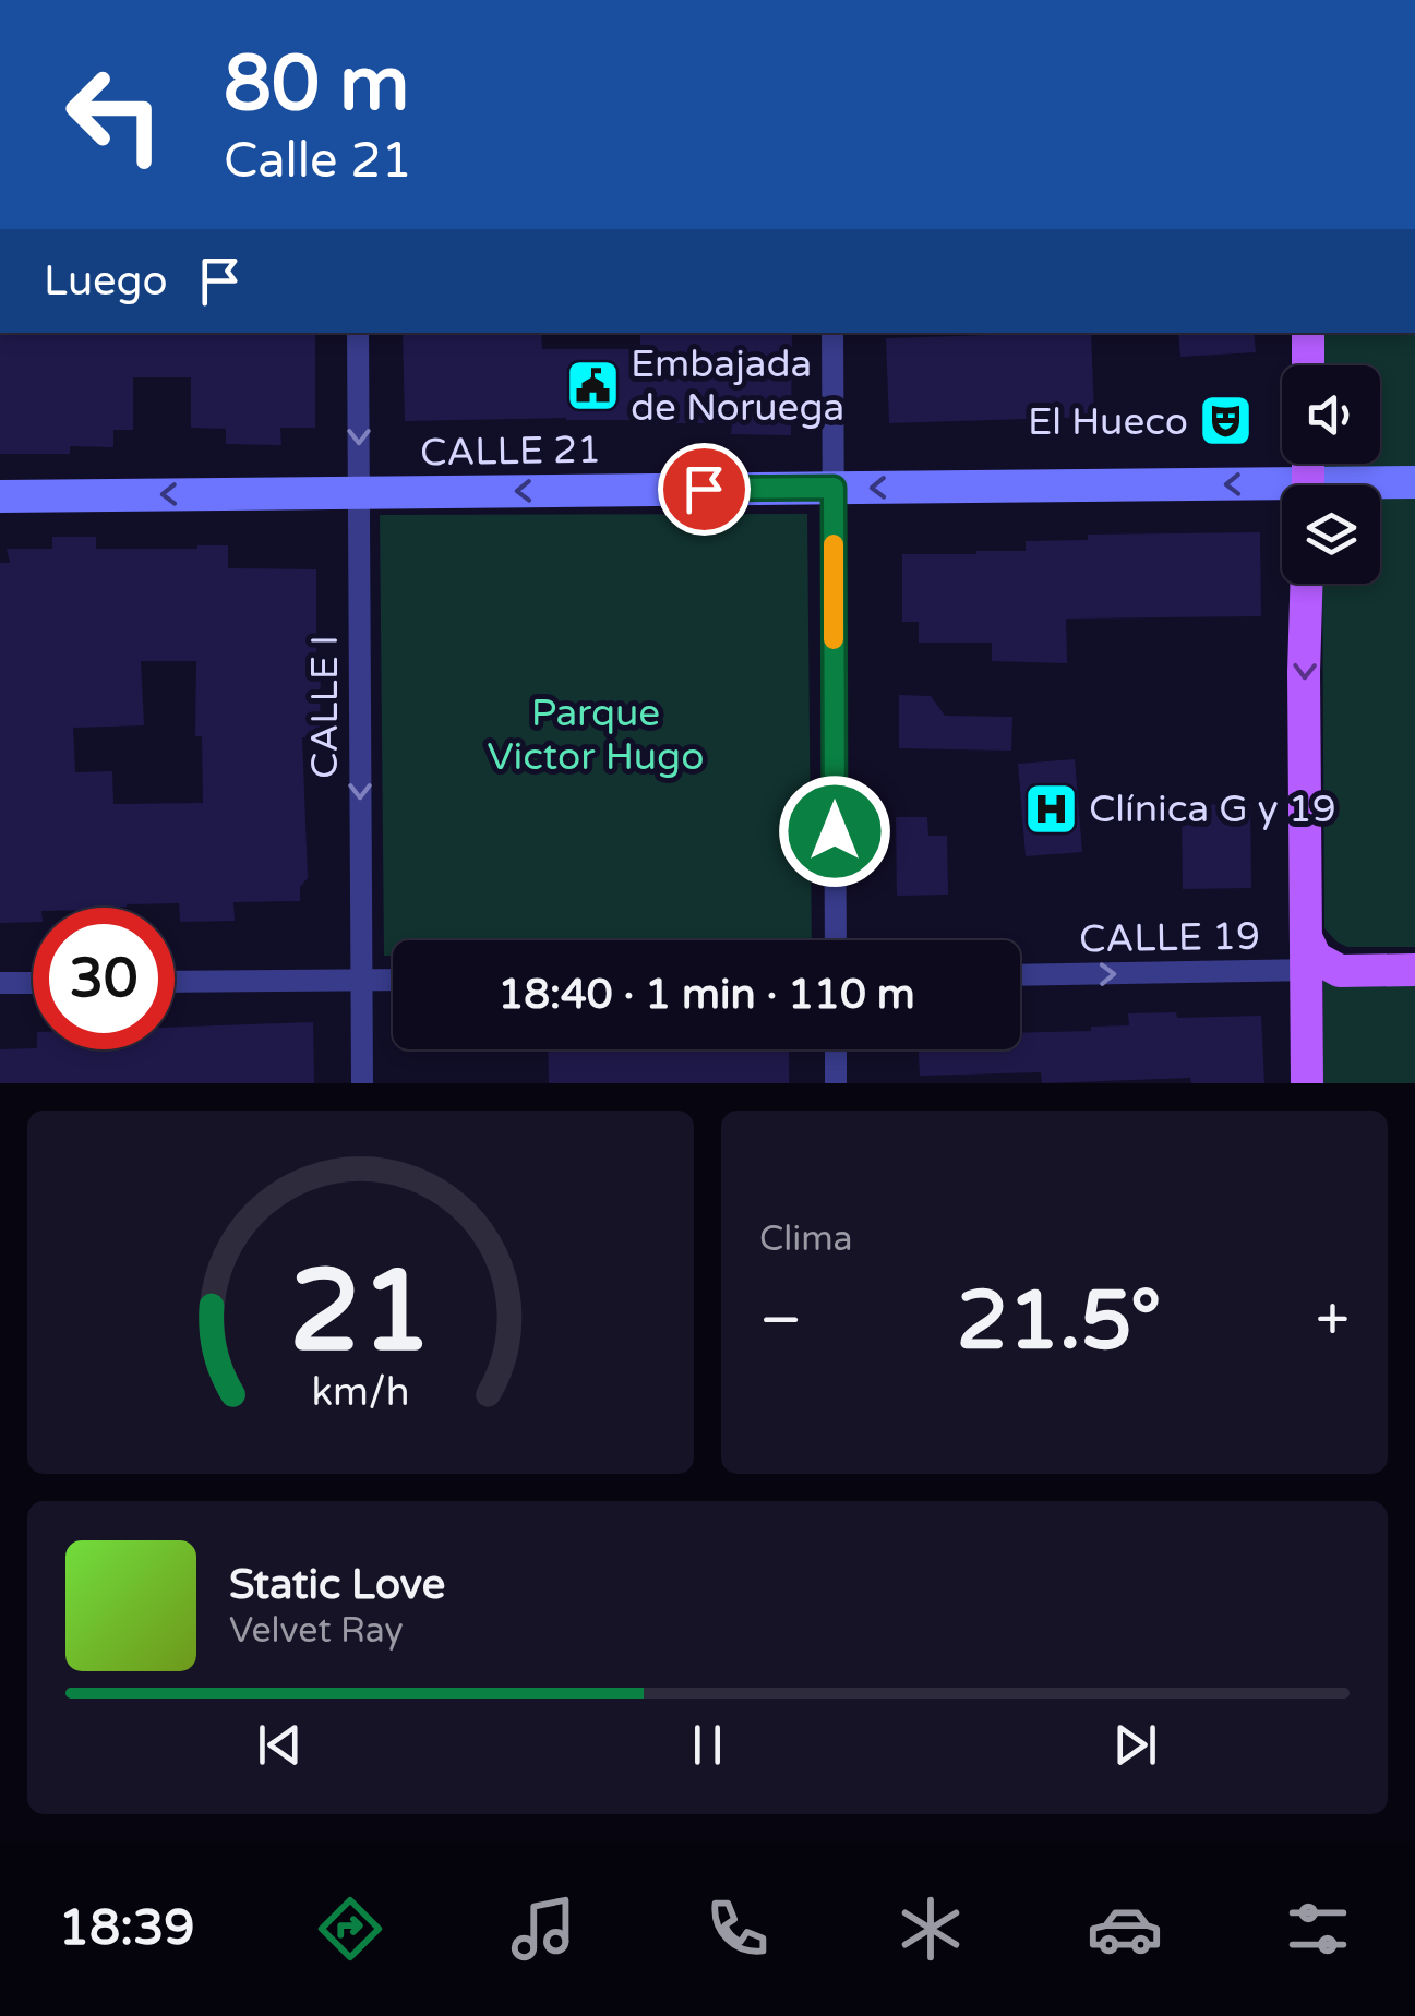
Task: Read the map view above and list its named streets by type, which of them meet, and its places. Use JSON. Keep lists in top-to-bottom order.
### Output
{
  "streets": {
    "street": ["CALLE 21", "CALLE I", "CALLE 19"]
  },
  "crossings": [
    ["CALLE 21", "CALLE I"]
  ],
  "one_way": ["CALLE 21", "CALLE I", "CALLE 19"],
  "parks": ["Parque Victor Hugo"],
  "places": {
    "public building": ["Embajada de Noruega"],
    "theatre": ["El Hueco"],
    "hospital": ["Clínica G y 19"]
  },
  "page": {
    "turn": ["80 m", "Calle 21"],
    "then": "Luego",
    "limit": "30",
    "trip": "18:40 · 1 min · 110 m",
    "tile": "Clima",
    "heat": ["−", "21.5°", "+"],
    "song": ["Static Love", "Velvet Ray"],
    "tabs": "18:39",
    "gauge": ["21", "km/h"]
  }
}
